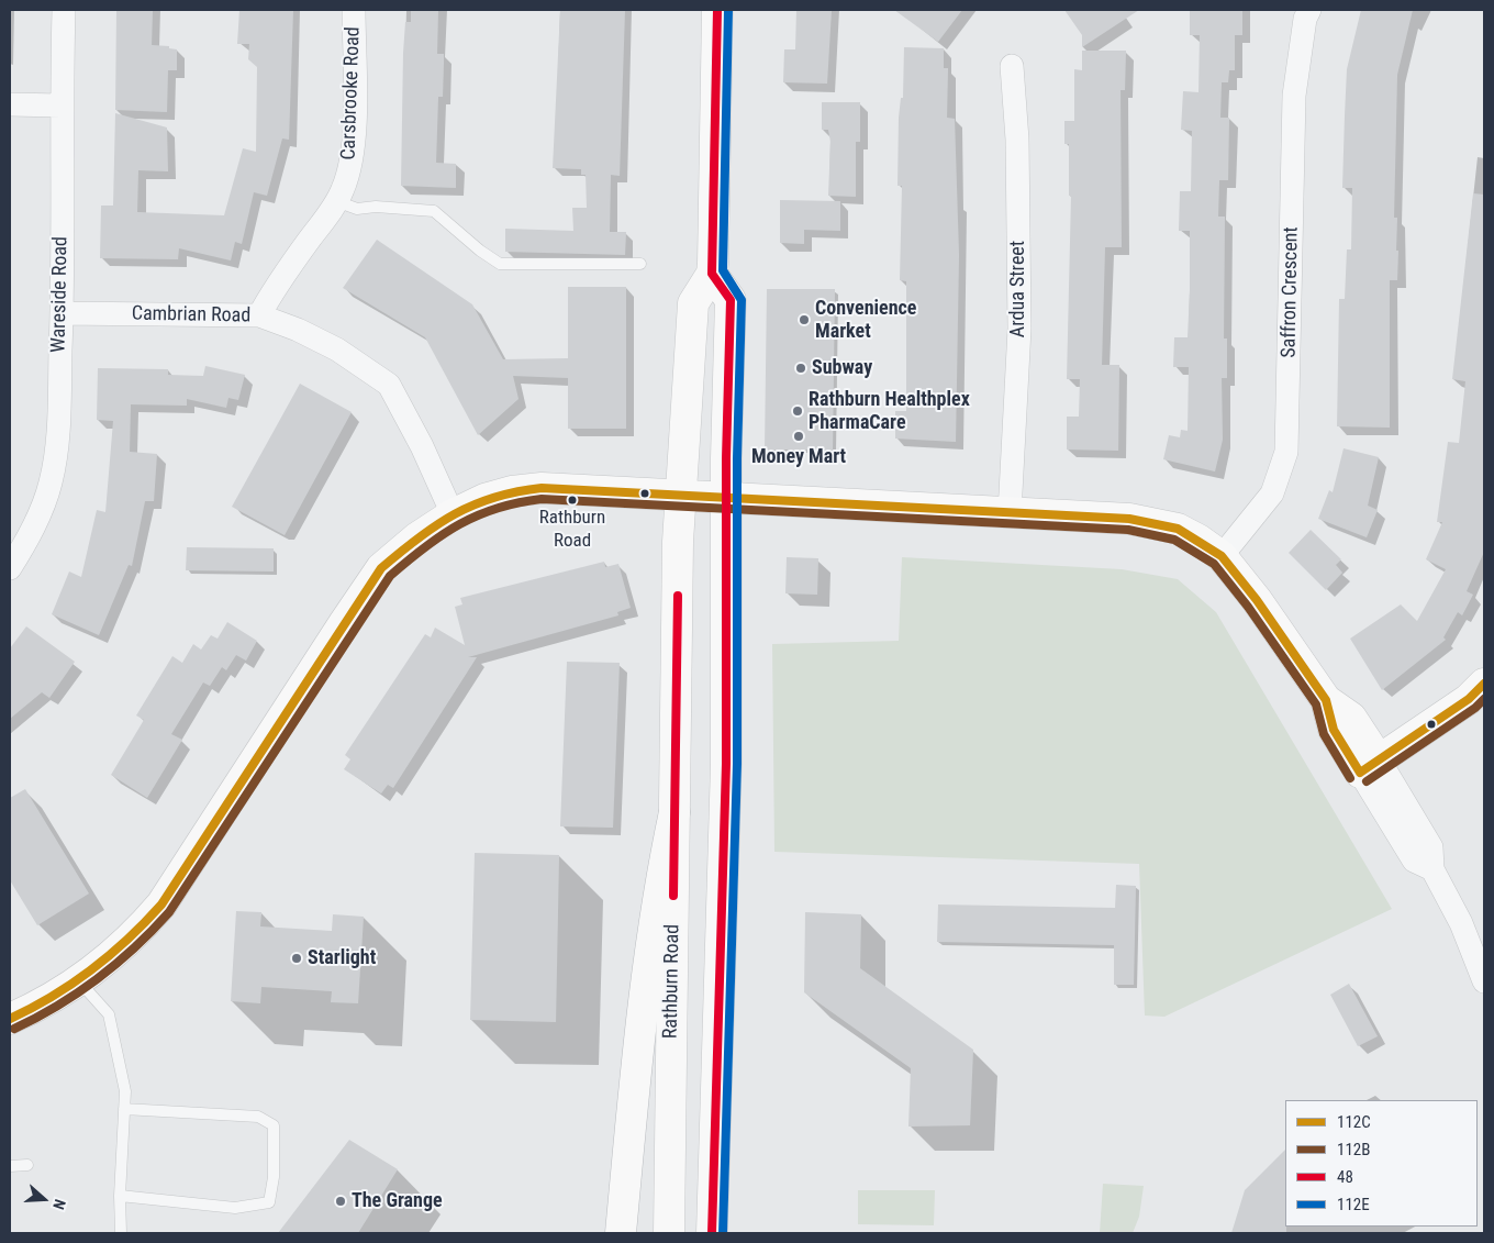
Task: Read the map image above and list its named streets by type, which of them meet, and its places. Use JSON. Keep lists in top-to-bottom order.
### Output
{
  "streets": {
    "main road": ["Rathburn Road"],
    "street": [
      "Carsbrooke Road",
      "Ardua Street",
      "Saffron Crescent",
      "Wareside Road",
      "Cambrian Road"
    ]
  },
  "crossings": [
    ["Carsbrooke Road", "Cambrian Road"],
    ["Wareside Road", "Cambrian Road"]
  ],
  "places": [
    "Convenience Market",
    "Subway",
    "Rathburn Healthplex PharmaCare",
    "Money Mart",
    "Rathburn Road",
    "Starlight",
    "The Grange"
  ],
  "lines": [
    "transit line 48",
    "transit line 112E",
    "transit line 112C",
    "transit line 112B"
  ],
  "legend": [
    "112C",
    "112B",
    "48",
    "112E"
  ],
  "north": "right"
}
